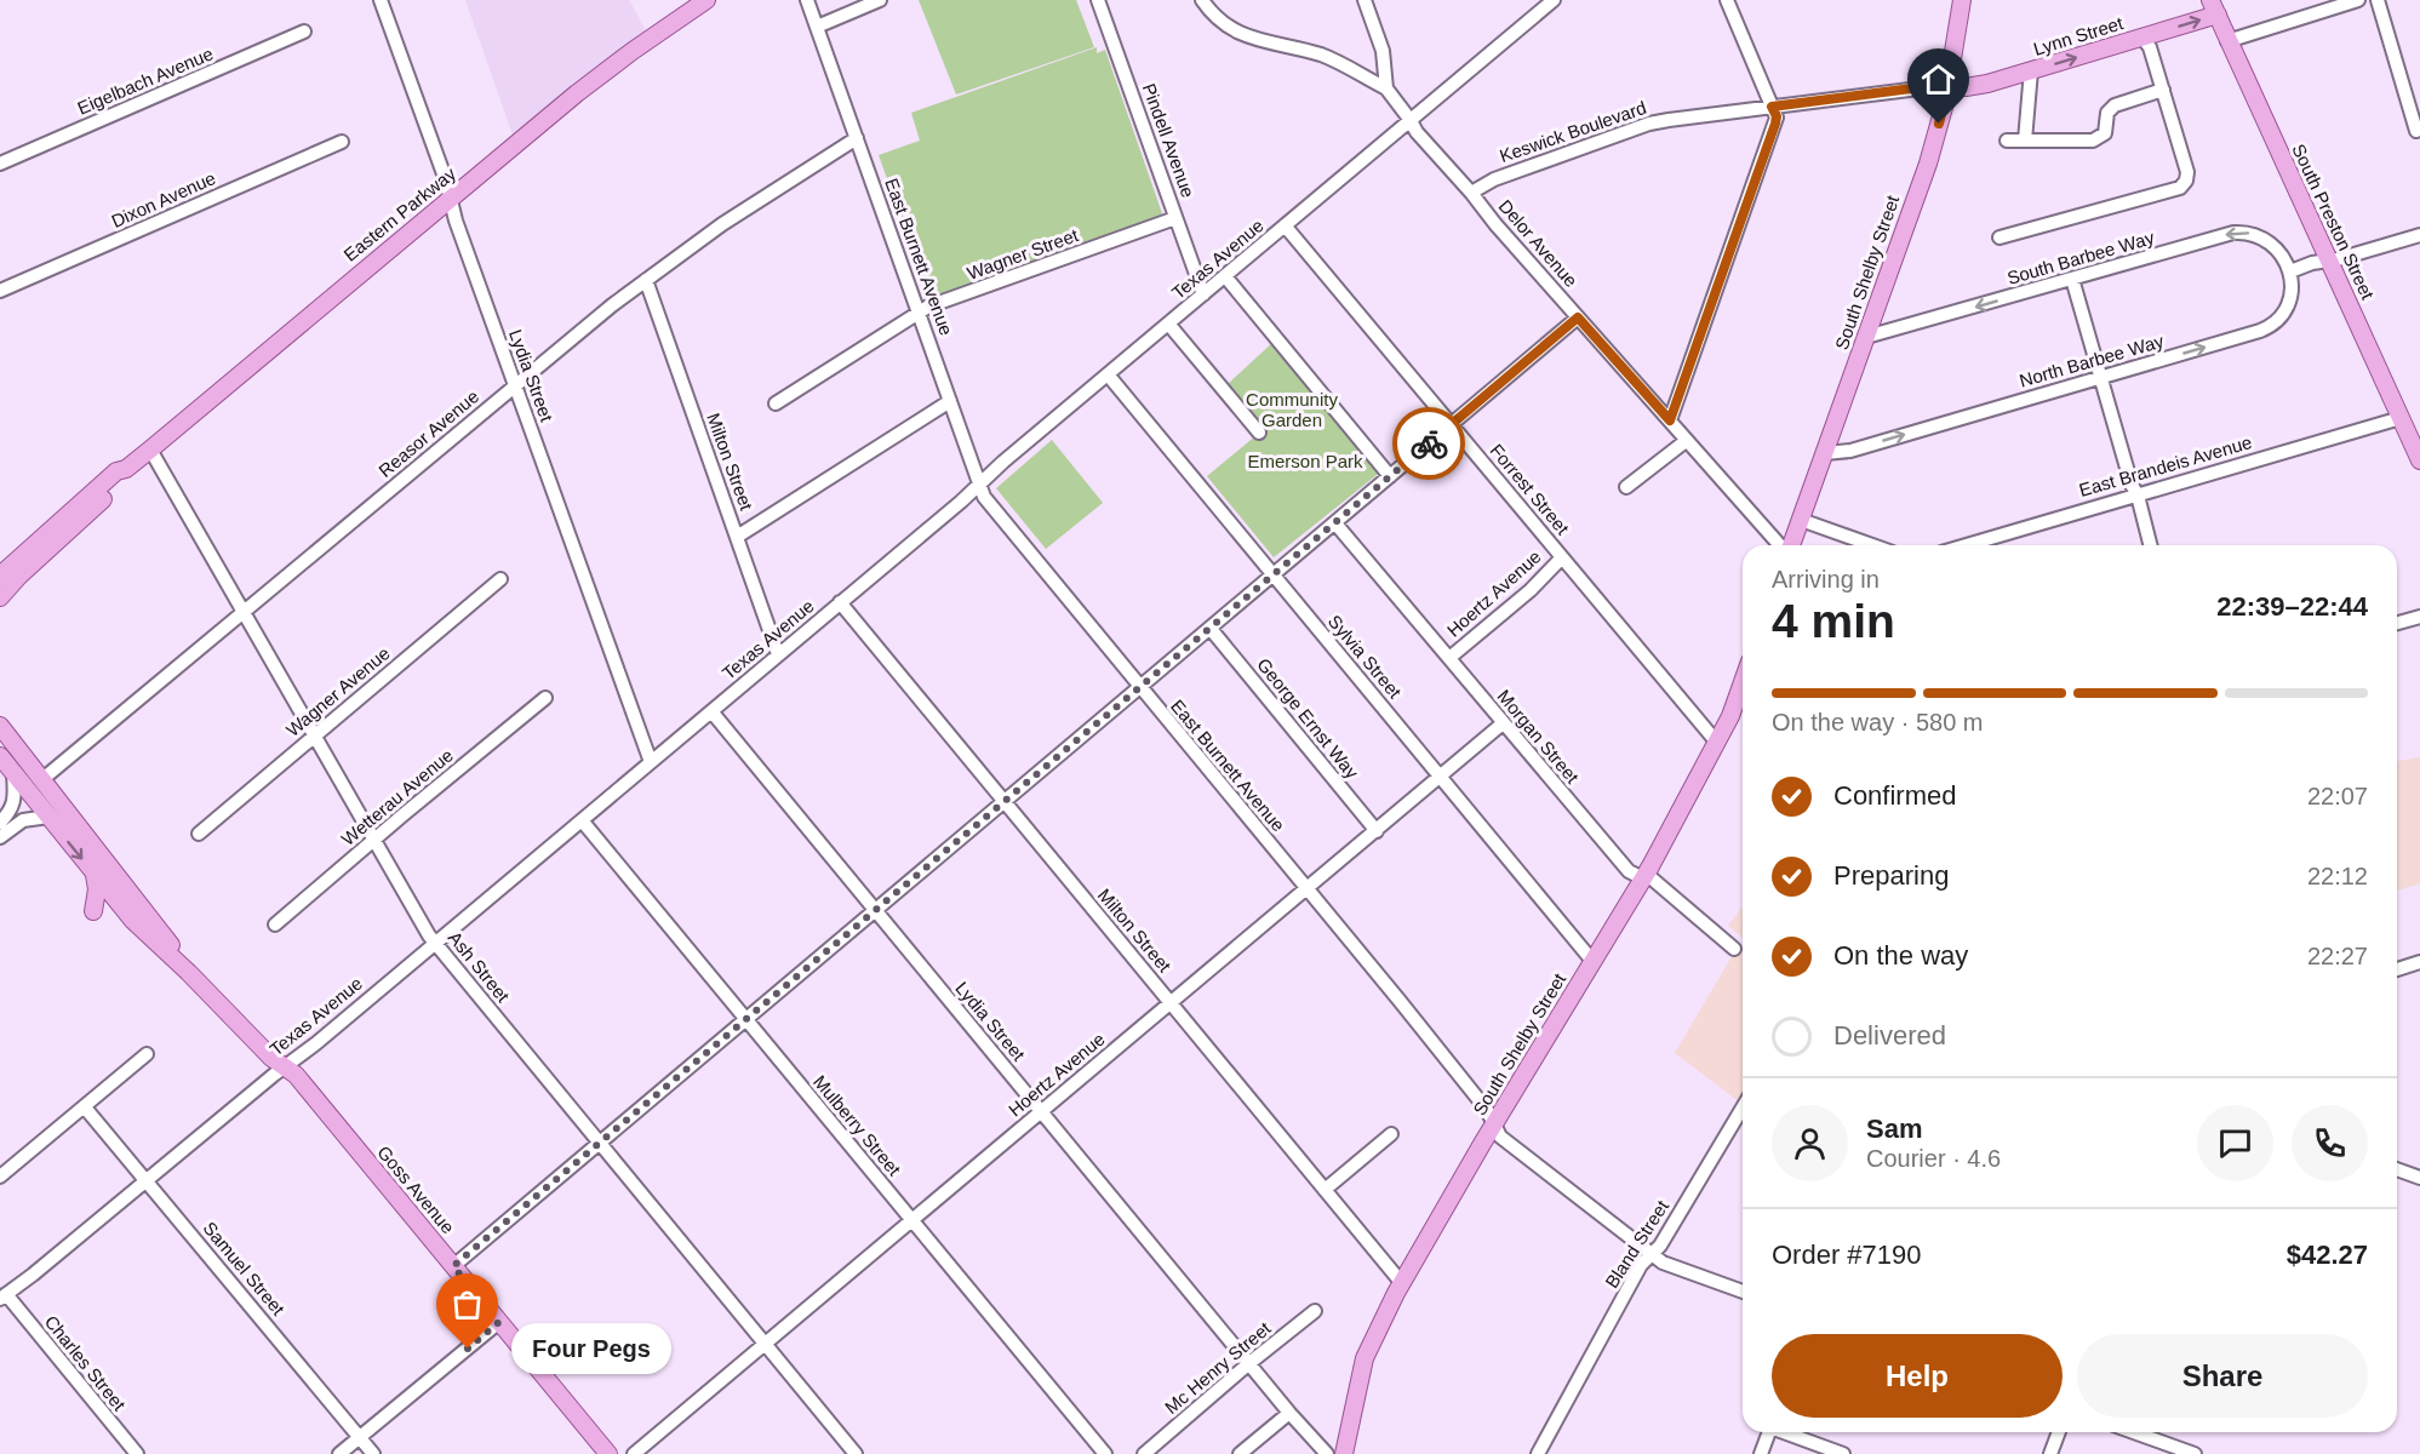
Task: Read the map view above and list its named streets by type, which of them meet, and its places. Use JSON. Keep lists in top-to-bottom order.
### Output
{
  "streets": {
    "main road": [
      "Lynn Street",
      "Eastern Parkway",
      "South Preston Street",
      "South Shelby Street",
      "Goss Avenue"
    ],
    "street": [
      "Eigelbach Avenue",
      "Keswick Boulevard",
      "Pindell Avenue",
      "Dixon Avenue",
      "Delor Avenue",
      "Wagner Street",
      "East Burnett Avenue",
      "South Barbee Way",
      "Texas Avenue",
      "North Barbee Way",
      "Lydia Street",
      "Reasor Avenue",
      "Milton Street",
      "East Brandeis Avenue",
      "Forrest Street",
      "Hoertz Avenue",
      "Sylvia Street",
      "Wagner Avenue",
      "George Ernst Way",
      "Morgan Street",
      "Wetterau Avenue",
      "Ash Street",
      "Mulberry Street",
      "Bland Street",
      "Samuel Street",
      "Charles Street",
      "Mc Henry Street"
    ]
  },
  "crossings": [
    ["Lynn Street", "Keswick Boulevard"],
    ["Lynn Street", "South Preston Street"],
    ["Lynn Street", "South Shelby Street"],
    ["Keswick Boulevard", "Delor Avenue"],
    ["Keswick Boulevard", "South Shelby Street"],
    ["Pindell Avenue", "Wagner Street"],
    ["Pindell Avenue", "Texas Avenue"],
    ["Eastern Parkway", "Lydia Street"],
    ["Eastern Parkway", "Ash Street"],
    ["South Preston Street", "East Brandeis Avenue"],
    ["Delor Avenue", "Texas Avenue"],
    ["Wagner Street", "East Burnett Avenue"],
    ["East Burnett Avenue", "Texas Avenue"],
    ["East Burnett Avenue", "South Shelby Street"],
    ["East Burnett Avenue", "Reasor Avenue"],
    ["East Burnett Avenue", "Hoertz Avenue"],
    ["East Burnett Avenue", "Bland Street"],
    ["South Barbee Way", "South Shelby Street"],
    ["South Barbee Way", "North Barbee Way"],
    ["Texas Avenue", "Lydia Street"],
    ["Texas Avenue", "Milton Street"],
    ["Texas Avenue", "Forrest Street"],
    ["Texas Avenue", "Sylvia Street"],
    ["Texas Avenue", "Ash Street"],
    ["Texas Avenue", "Mulberry Street"],
    ["Texas Avenue", "Goss Avenue"],
    ["Texas Avenue", "Samuel Street"],
    ["Texas Avenue", "Charles Street"],
    ["South Shelby Street", "North Barbee Way"],
    ["South Shelby Street", "Milton Street"],
    ["South Shelby Street", "Forrest Street"],
    ["South Shelby Street", "Sylvia Street"],
    ["South Shelby Street", "Morgan Street"],
    ["Lydia Street", "Reasor Avenue"],
    ["Lydia Street", "Hoertz Avenue"],
    ["Lydia Street", "Mc Henry Street"],
    ["Reasor Avenue", "Milton Street"],
    ["Reasor Avenue", "Ash Street"],
    ["Reasor Avenue", "Goss Avenue"],
    ["Milton Street", "Hoertz Avenue"],
    ["Forrest Street", "Hoertz Avenue"],
    ["Hoertz Avenue", "Sylvia Street"],
    ["Hoertz Avenue", "George Ernst Way"],
    ["Hoertz Avenue", "Morgan Street"],
    ["Hoertz Avenue", "Ash Street"],
    ["Hoertz Avenue", "Mulberry Street"],
    ["Wagner Avenue", "Ash Street"],
    ["Wetterau Avenue", "Ash Street"]
  ],
  "one_way": ["Lynn Street", "South Barbee Way", "North Barbee Way"],
  "parks": ["Community Garden", "Emerson Park"],
  "places": ["Four Pegs"],
  "page": {
    "heading": ["4 min", "Arriving in", "22:39–22:44"],
    "panel": [
      "Sam",
      "Courier · 4.6",
      "Order #7190",
      "$42.27"
    ],
    "bar": "On the way · 580 m",
    "list": [
      ["Confirmed", "22:07"],
      ["Preparing", "22:12"],
      ["On the way", "22:27"],
      "Delivered"
    ],
    "buttons": ["Help", "Share"],
    "bubble": "Four Pegs"
  }
}
